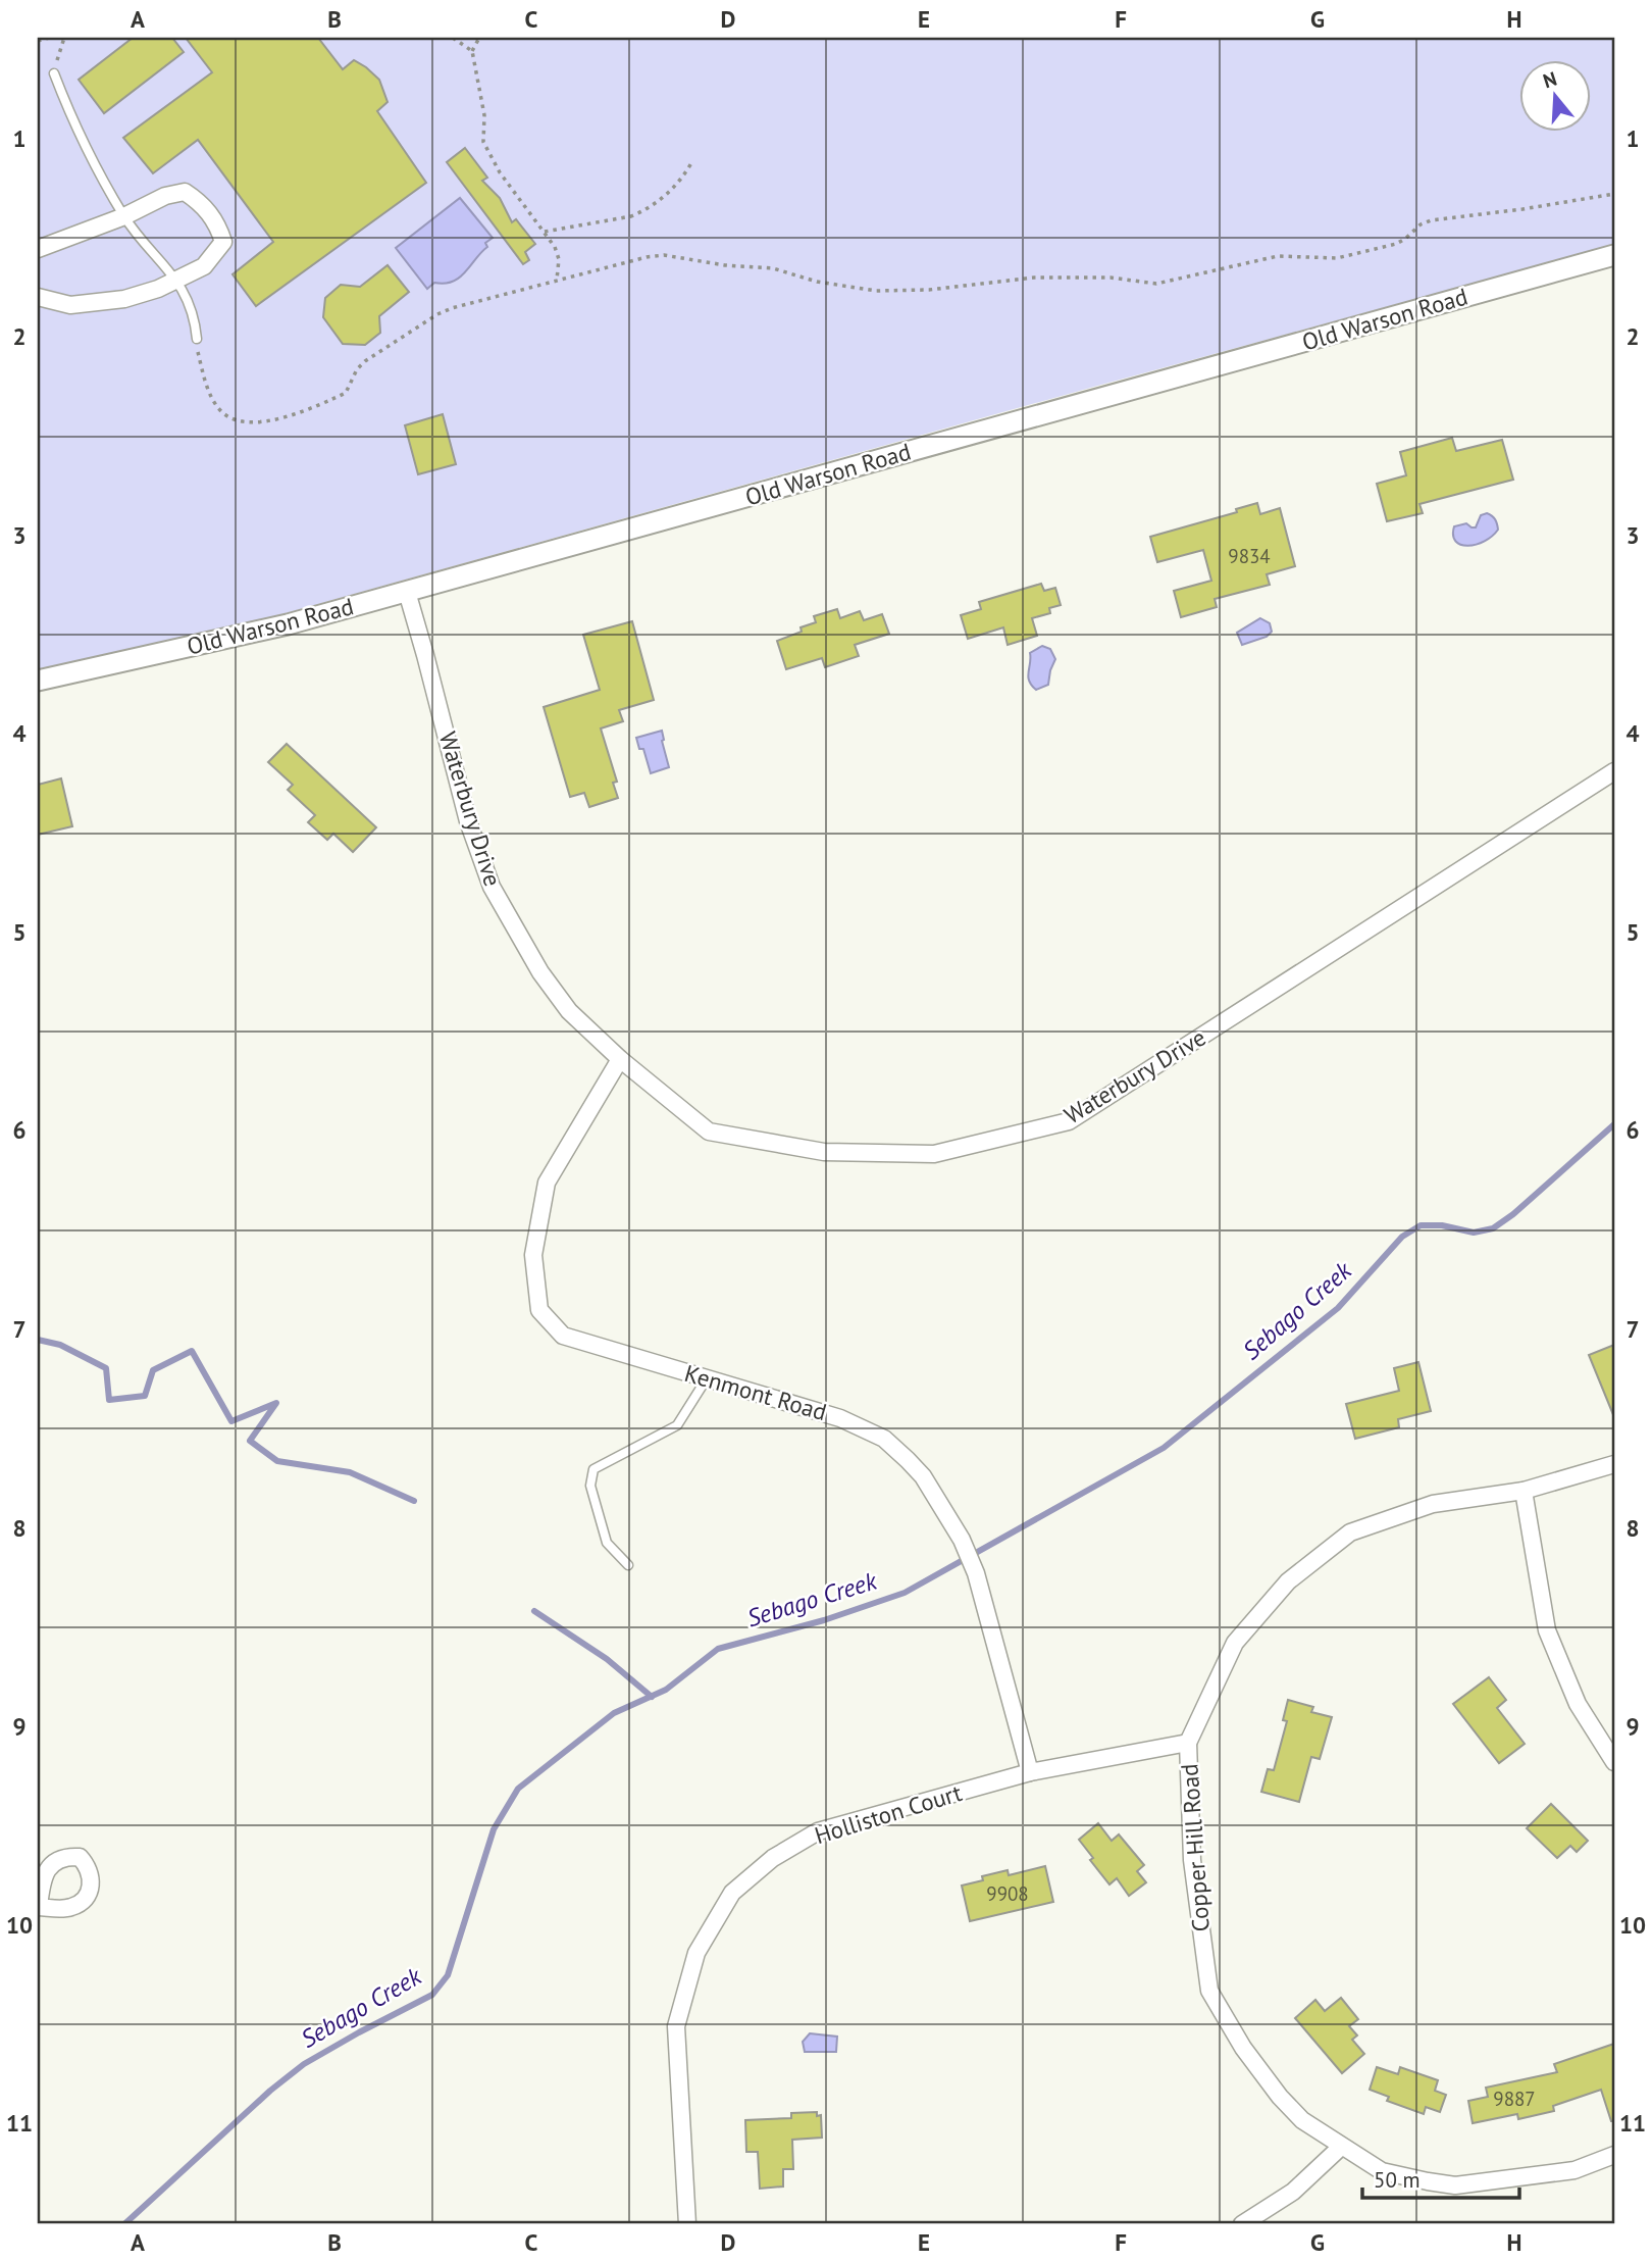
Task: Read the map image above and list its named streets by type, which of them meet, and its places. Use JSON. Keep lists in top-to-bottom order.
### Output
{
  "streets": {
    "street": [
      "Old Warson Road",
      "Waterbury Drive",
      "Kenmont Road",
      "Holliston Court",
      "Copper Hill Road"
    ]
  },
  "crossings": [
    ["Old Warson Road", "Waterbury Drive"],
    ["Waterbury Drive", "Kenmont Road"],
    ["Kenmont Road", "Holliston Court"],
    ["Holliston Court", "Copper Hill Road"]
  ],
  "water": ["Sebago Creek"],
  "house_numbers": ["9834", "9908", "9887"],
  "scale_bar": "50 m",
  "north": "top",
  "grid": {
    "columns": [
      "A",
      "B",
      "C",
      "D",
      "E",
      "F",
      "G",
      "H"
    ],
    "rows": [
      "1",
      "2",
      "3",
      "4",
      "5",
      "6",
      "7",
      "8",
      "9",
      "10",
      "11"
    ]
  }
}
